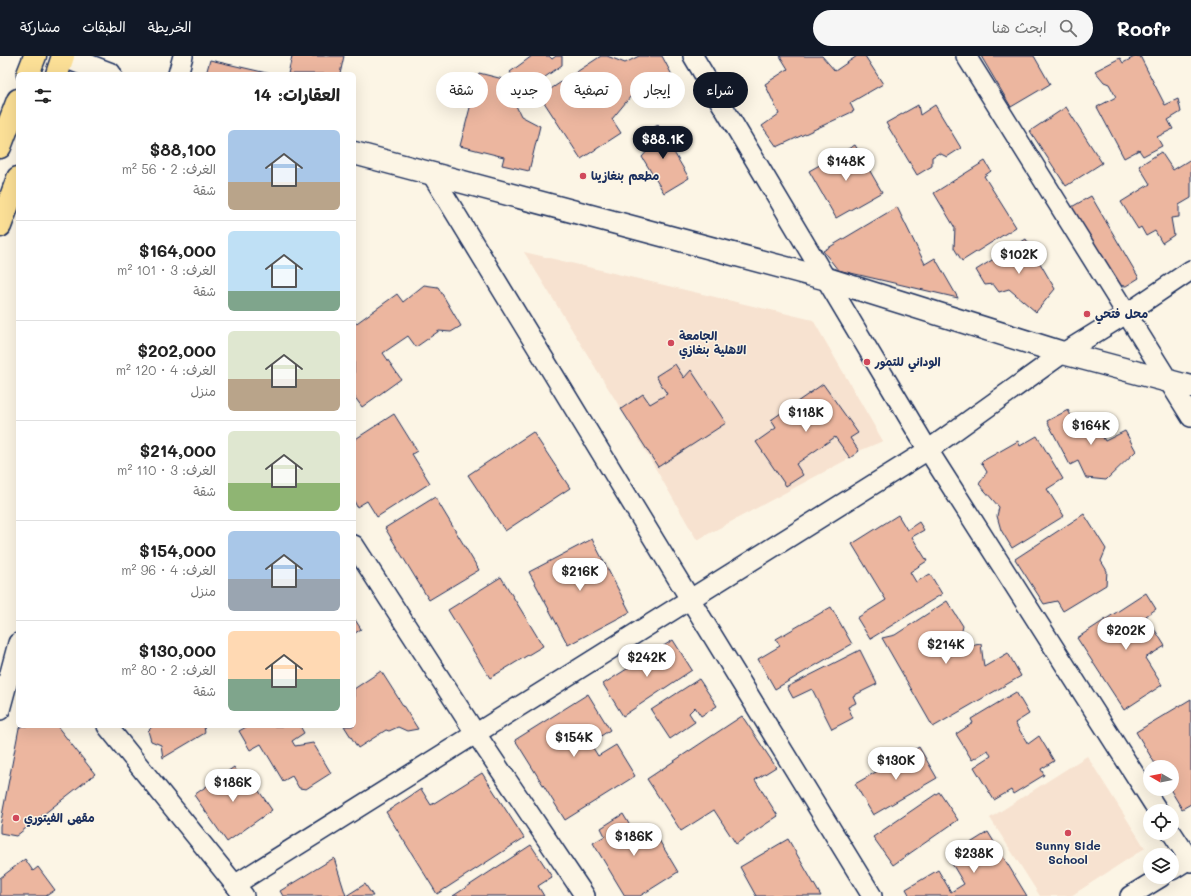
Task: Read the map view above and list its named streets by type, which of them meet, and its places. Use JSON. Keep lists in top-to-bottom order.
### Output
{
  "places": [
    "مطعم بنغازينا",
    "محل فتحي",
    "الجامعة الاهلية بنغازي",
    "الوداني للتمور",
    "مقهى الفيتوري",
    "Sunny Side School"
  ],
  "north": "left",
  "page": {
    "header": "Roofr",
    "search": "ابحث هنا",
    "nav": ["الخريطة", "الطبقات", "مشاركة"],
    "chip": [
      "شراء",
      "إيجار",
      "تصفية",
      "جديد",
      "شقة"
    ],
    "heading": "العقارات: 14",
    "list": [
      {
        "name": "$88,100",
        "note": "الغرف: 2 · 56 m² · شقة"
      },
      {
        "name": "$164,000",
        "note": "الغرف: 3 · 101 m² · شقة"
      },
      {
        "name": "$202,000",
        "note": "الغرف: 4 · 120 m² · منزل"
      },
      {
        "name": "$214,000",
        "note": "الغرف: 3 · 110 m² · شقة"
      },
      {
        "name": "$154,000",
        "note": "الغرف: 4 · 96 m² · منزل"
      },
      {
        "name": "$130,000",
        "note": "الغرف: 2 · 80 m² · شقة"
      }
    ],
    "price": [
      "$88.1K",
      "$148K",
      "$102K",
      "$118K",
      "$164K",
      "$216K",
      "$202K",
      "$214K",
      "$242K",
      "$154K",
      "$130K",
      "$186K",
      "$186K",
      "$238K"
    ]
  }
}
